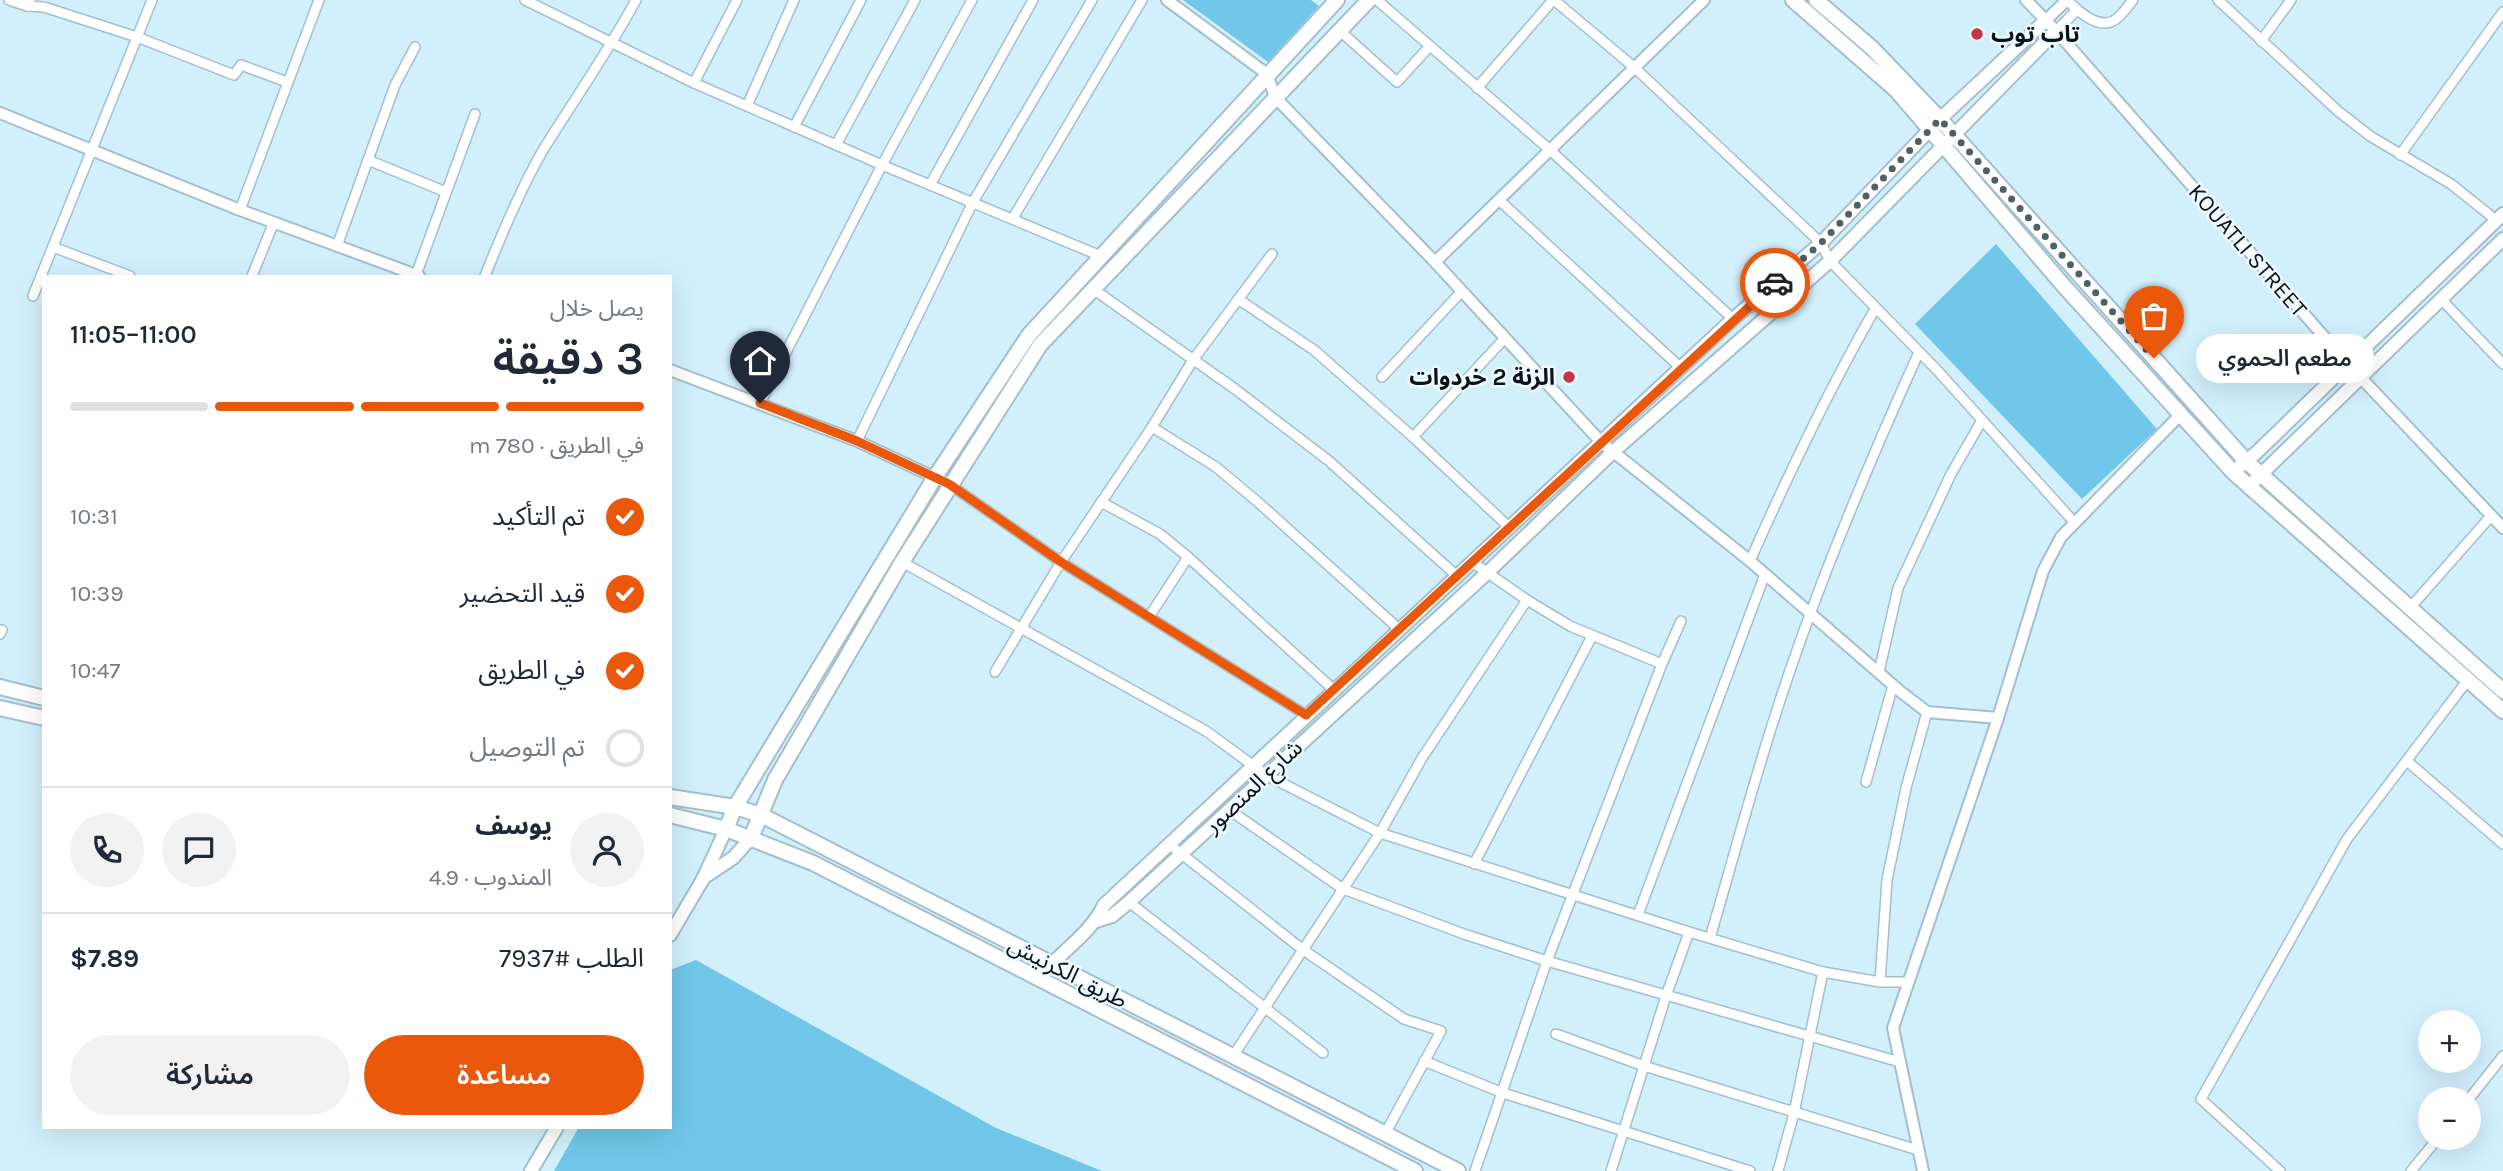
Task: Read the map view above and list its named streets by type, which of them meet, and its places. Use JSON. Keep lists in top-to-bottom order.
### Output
{
  "streets": {
    "main road": ["شارع المنصور", "طريق الكرنيش"],
    "street": ["KOUATLI STREET"]
  },
  "crossings": [
    ["KOUATLI STREET", "شارع المنصور"],
    ["شارع المنصور", "طريق الكرنيش"]
  ],
  "places": ["تاب توب", "مطعم الحموي", "الزنة 2 خردوات"],
  "page": {
    "heading": ["3 دقيقة", "يصل خلال", "11:00–11:05"],
    "panel": [
      "يوسف",
      "المندوب · 4.9",
      "الطلب #7937",
      "$7.89"
    ],
    "bubble": "مطعم الحموي",
    "bar": "في الطريق · 780 m",
    "list": [
      ["تم التأكيد", "10:31"],
      ["قيد التحضير", "10:39"],
      ["في الطريق", "10:47"],
      "تم التوصيل"
    ],
    "map_buttons": ["+", "−"],
    "buttons": ["مساعدة", "مشاركة"]
  }
}
